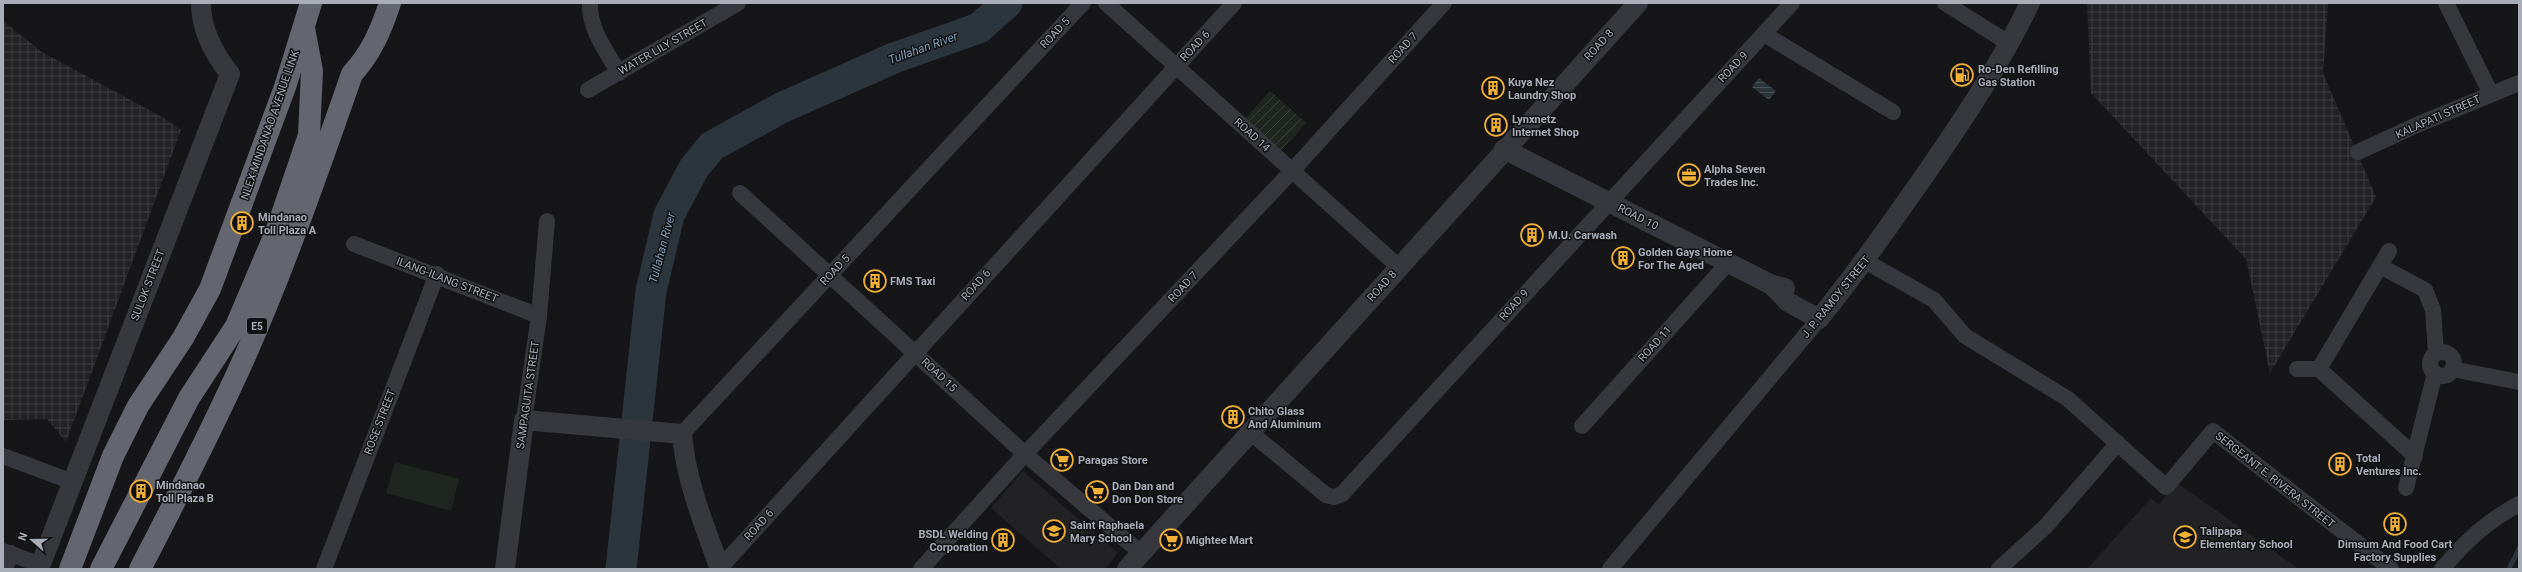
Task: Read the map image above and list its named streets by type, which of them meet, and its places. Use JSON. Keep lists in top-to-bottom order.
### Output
{
  "streets": {
    "highway": ["NLEX-MINDANAO AVENUE LINK", "E5"],
    "street": [
      "ROAD 5",
      "ROAD 8",
      "ROAD 6",
      "WATER LILY STREET",
      "ROAD 7",
      "ROAD 9",
      "KALAPATI STREET",
      "ROAD 14",
      "ROAD 10",
      "ILANG-ILANG STREET",
      "SULOK STREET",
      "J. P. RAMOY STREET",
      "ROAD 11",
      "ROAD 15",
      "SAMPAGUITA STREET",
      "ROSE STREET",
      "SERGEANT E. RIVERA STREET"
    ]
  },
  "crossings": [
    ["ROAD 5", "ROAD 15"],
    ["ROAD 8", "ROAD 9"],
    ["ROAD 8", "ROAD 14"],
    ["ROAD 8", "ROAD 10"],
    ["ROAD 8", "ROAD 15"],
    ["ROAD 6", "ROAD 14"],
    ["ROAD 6", "ROAD 15"],
    ["ROAD 7", "ROAD 14"],
    ["ROAD 7", "ROAD 15"],
    ["ROAD 9", "ROAD 10"],
    ["NLEX-MINDANAO AVENUE LINK", "E5"],
    ["ROAD 10", "J. P. RAMOY STREET"],
    ["ROAD 10", "ROAD 11"],
    ["ILANG-ILANG STREET", "SAMPAGUITA STREET"],
    ["ILANG-ILANG STREET", "ROSE STREET"],
    ["J. P. RAMOY STREET", "SERGEANT E. RIVERA STREET"]
  ],
  "water": ["Tullahan River"],
  "places": {
    "fuel station": ["Ro-Den Refilling Gas Station"],
    "building": [
      "Kuya Nez Laundry Shop",
      "Lynxnetz Internet Shop",
      "Mindanao Toll Plaza A",
      "M.U. Carwash",
      "Golden Gays Home For The Aged",
      "FMS Taxi",
      "Chito Glass And Aluminum",
      "Total Ventures Inc.",
      "Mindanao Toll Plaza B",
      "Dimsum And Food Cart Factory Supplies",
      "BSDL Welding Corporation"
    ],
    "office": ["Alpha Seven Trades Inc."],
    "supermarket": ["Paragas Store", "Dan Dan and Don Don Store", "Mightee Mart"],
    "school or university": ["Saint Raphaela Mary School", "Talipapa Elementary School"]
  },
  "north": "left"
}
